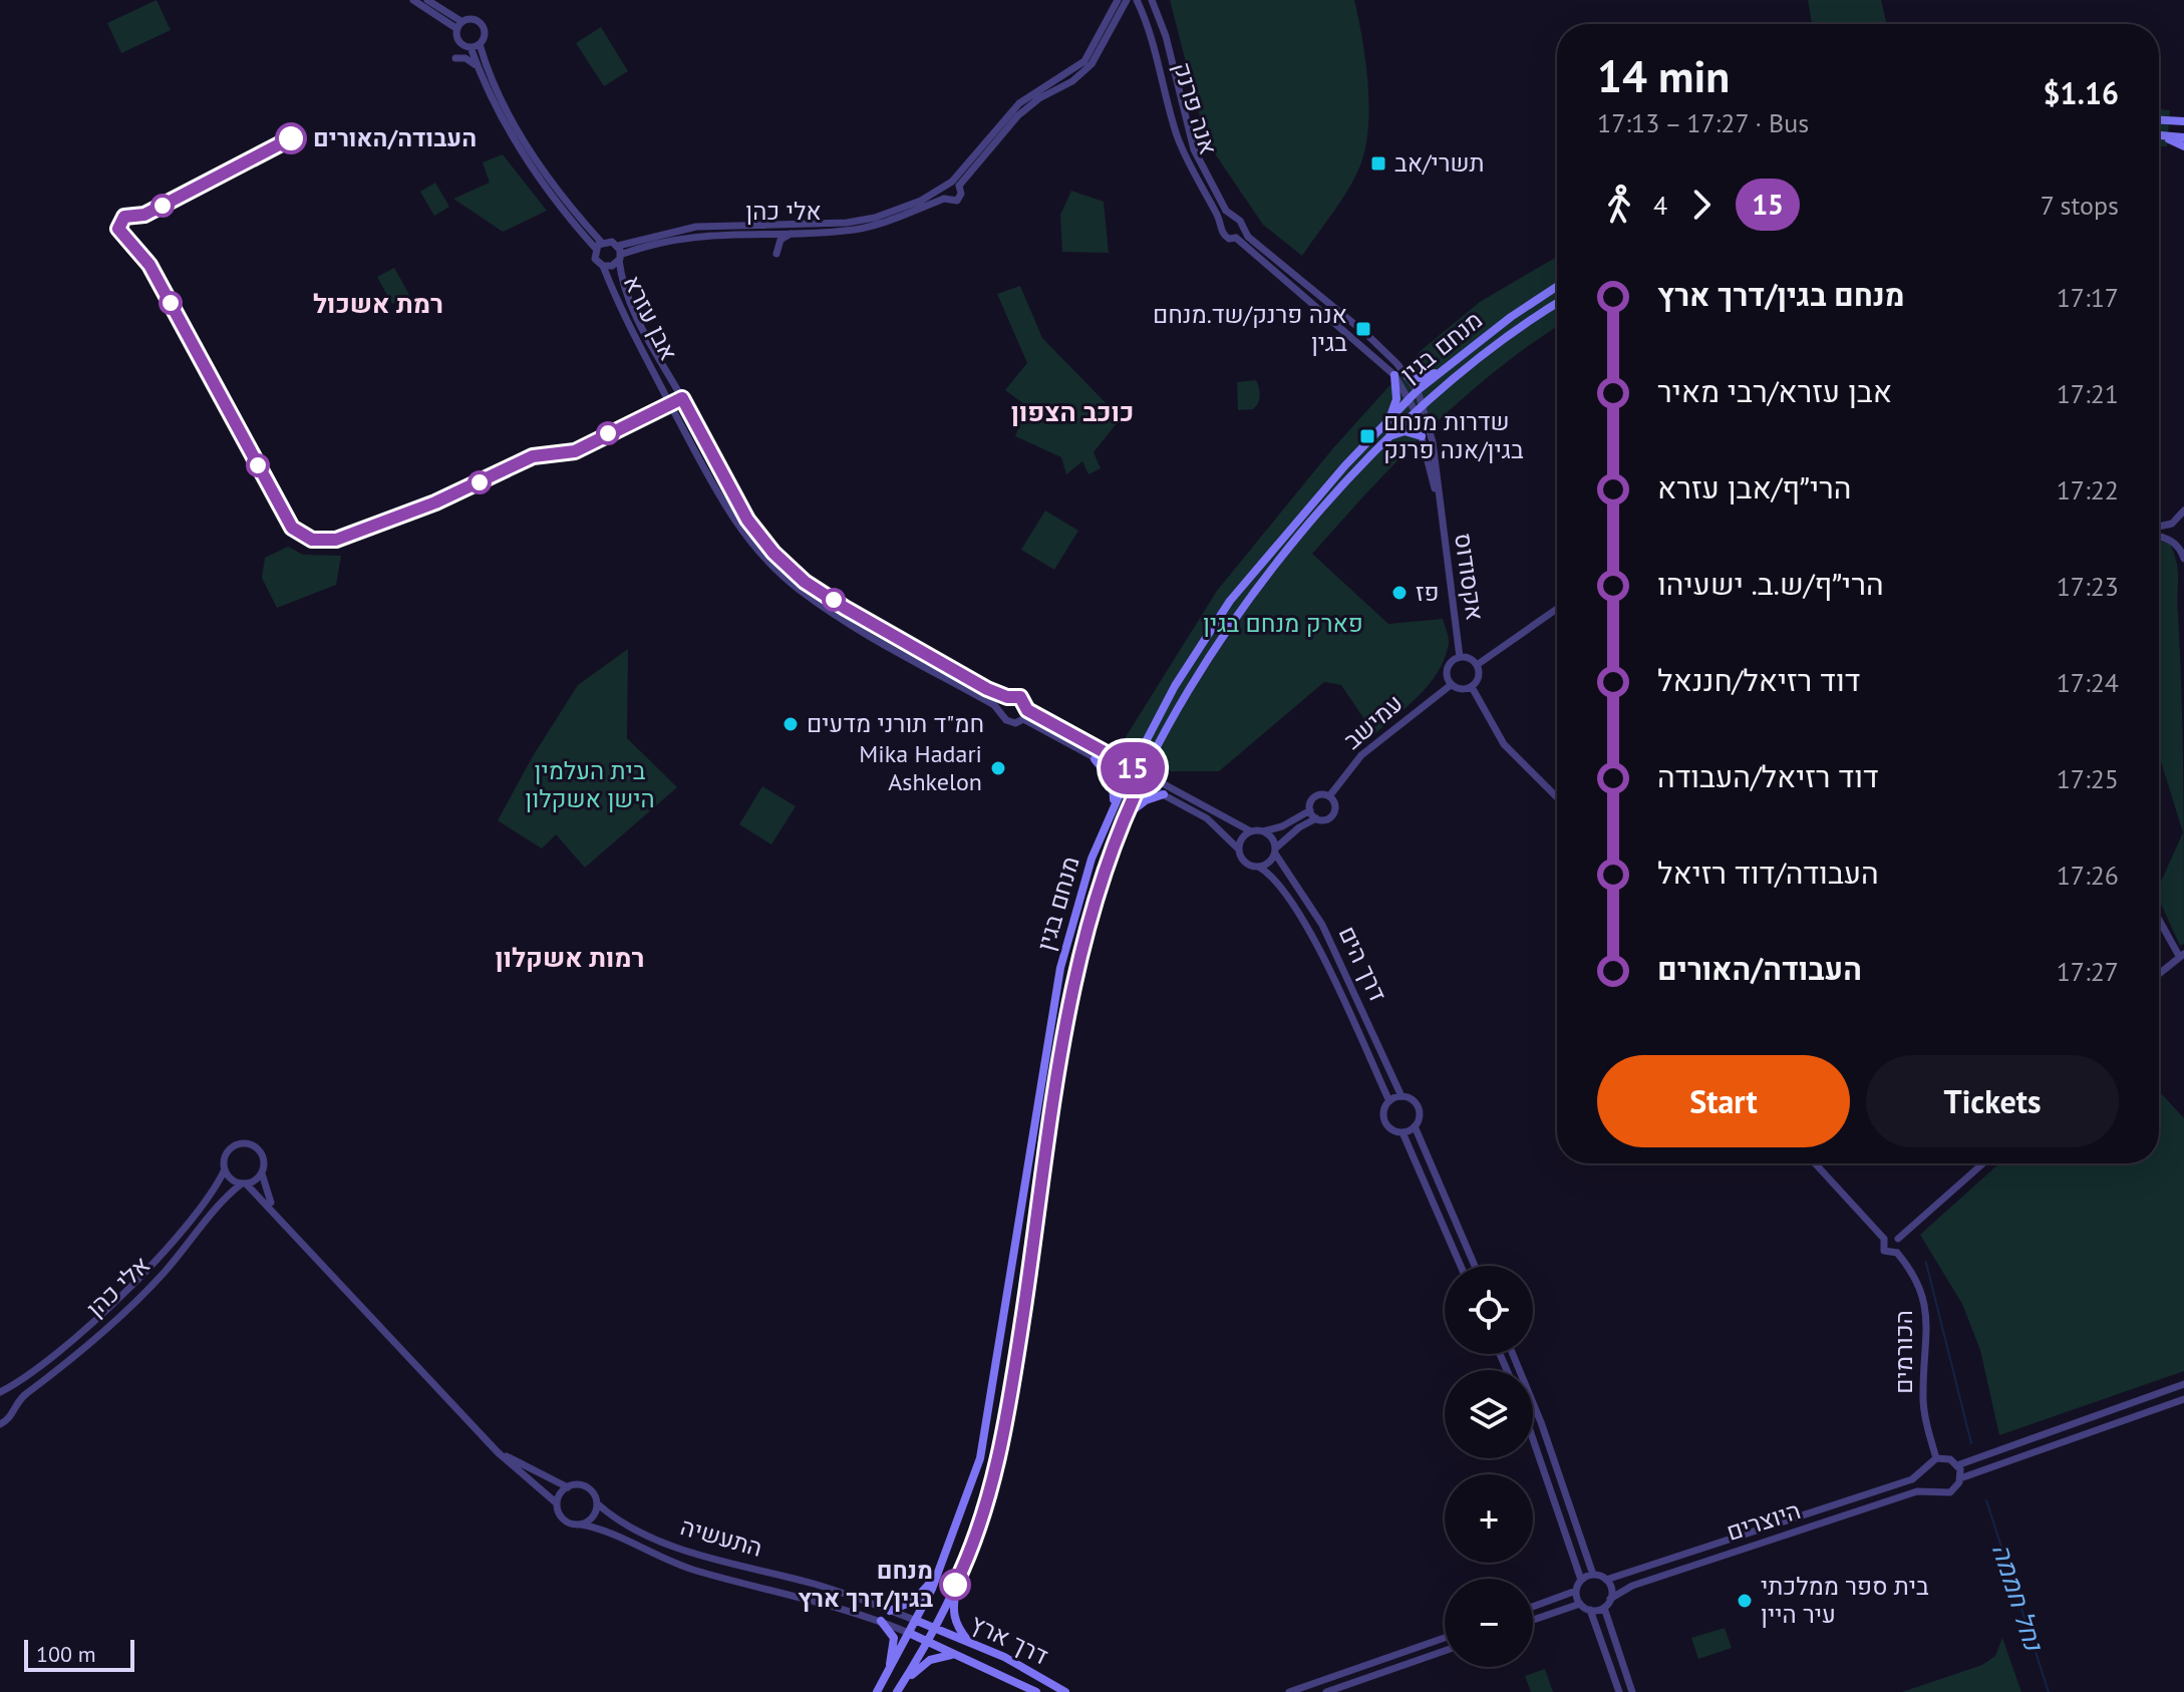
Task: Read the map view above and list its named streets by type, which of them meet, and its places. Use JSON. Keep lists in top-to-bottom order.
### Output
{
  "streets": {
    "main road": ["מנחם בגין", "התעשיה", "דרך ארץ"],
    "street": [
      "אנה פרנק",
      "אלי כהן",
      "אבן עזרא",
      "אקסודוס",
      "עמישב",
      "דרך הים",
      "הכורמים",
      "היוצרים"
    ]
  },
  "crossings": [
    ["אלי כהן", "אבן עזרא"],
    ["מנחם בגין", "אקסודוס"],
    ["מנחם בגין", "התעשיה"],
    ["מנחם בגין", "דרך ארץ"],
    ["אקסודוס", "עמישב"],
    ["הכורמים", "היוצרים"],
    ["התעשיה", "דרך ארץ"]
  ],
  "districts": ["רמת אשכול", "כוכב הצפון", "רמות אשקלון"],
  "water": ["נחל חממה"],
  "parks": ["פארק מנחם בגין", "בית העלמין הישן אשקלון"],
  "places": {
    "other": [
      "העבודה/האורים",
      "פז",
      "חמ\"ד תורני מדעים",
      "Mika Hadari Ashkelon",
      "מנחם בגין/דרך ארץ",
      "בית ספר ממלכתי עיר היין"
    ],
    "transit": ["תשרי/אב", "אנה פרנק/שד.מנחם בגין", "שדרות מנחם בגין/אנה פרנק"]
  },
  "lines": ["bus line 15"],
  "scale_bar": "100 m",
  "page": {
    "on_map": "15",
    "heading": ["14 min", "17:13 – 17:27 · Bus", "$1.16"],
    "legs": ["4", "15", "7 stops"],
    "list": [
      {
        "name": "מנחם בגין/דרך ארץ",
        "value": "17:17"
      },
      {
        "name": "אבן עזרא/רבי מאיר",
        "value": "17:21"
      },
      {
        "name": "הרי״ף/אבן עזרא",
        "value": "17:22"
      },
      {
        "name": "הרי״ף/ש.ב. ישעיהו",
        "value": "17:23"
      },
      {
        "name": "דוד רזיאל/חננאל",
        "value": "17:24"
      },
      {
        "name": "דוד רזיאל/העבודה",
        "value": "17:25"
      },
      {
        "name": "העבודה/דוד רזיאל",
        "value": "17:26"
      },
      {
        "name": "העבודה/האורים",
        "value": "17:27"
      }
    ],
    "buttons": ["Start", "Tickets"],
    "map_buttons": ["+", "−"],
    "scale": "100 m"
  }
}
